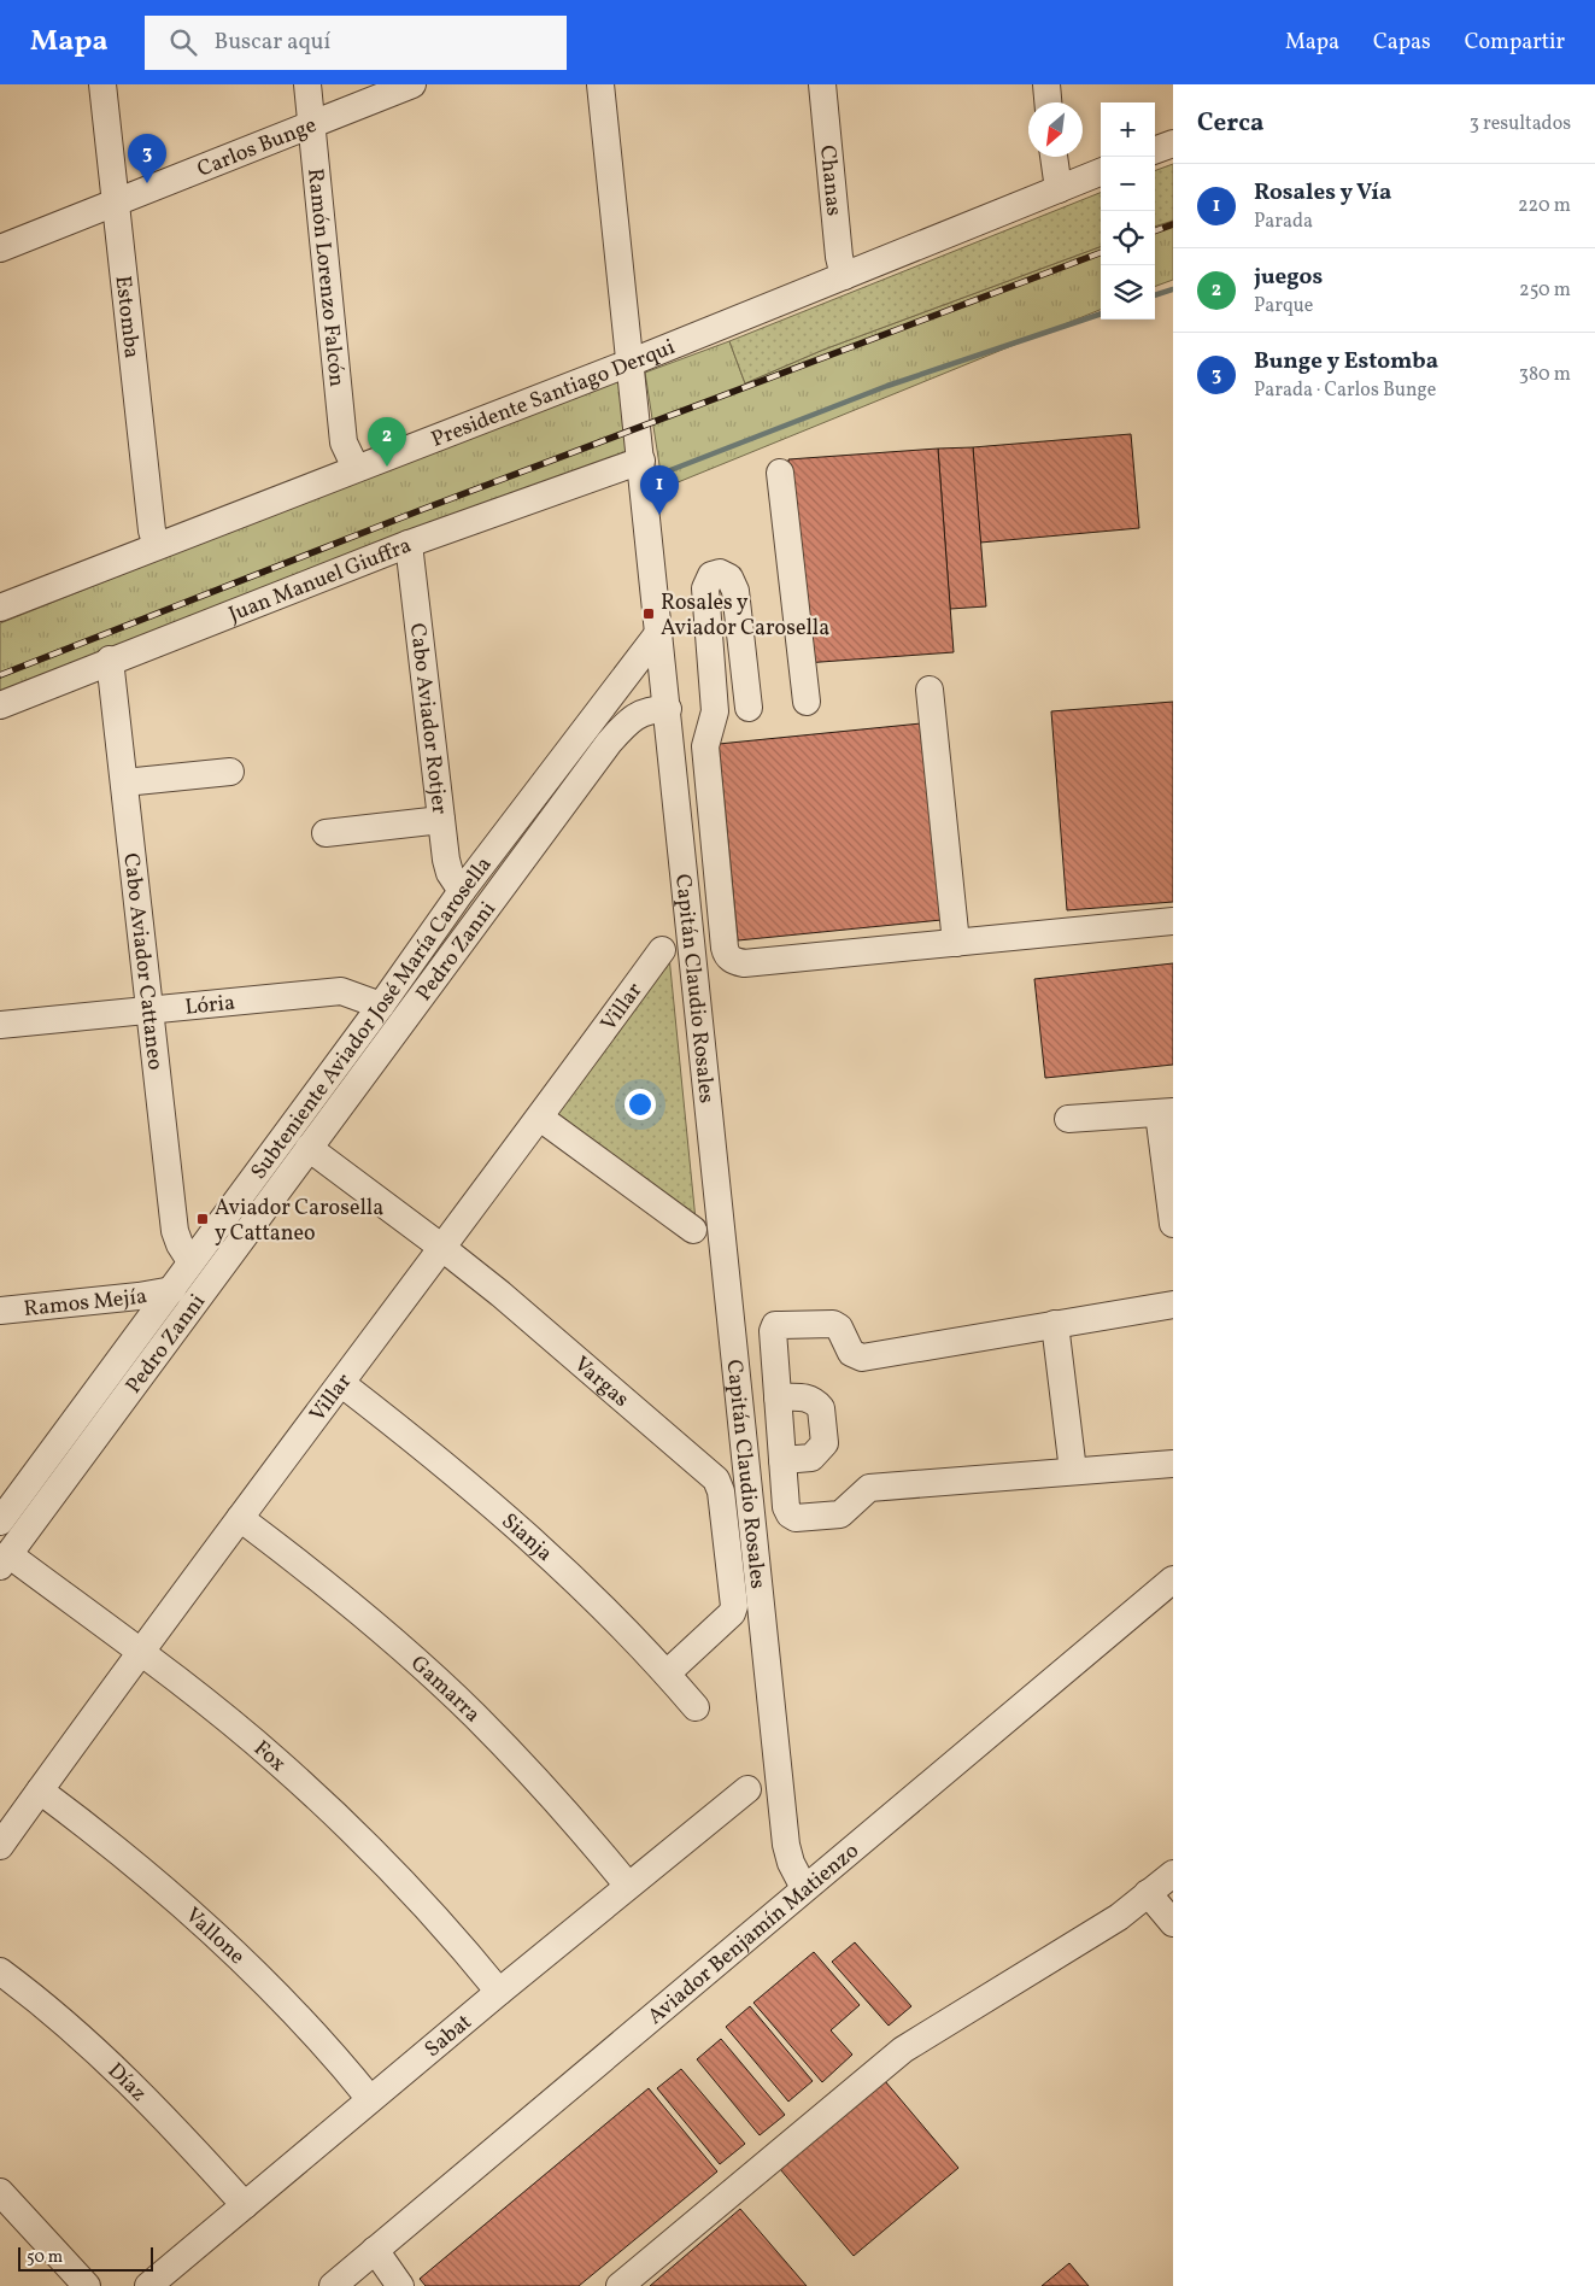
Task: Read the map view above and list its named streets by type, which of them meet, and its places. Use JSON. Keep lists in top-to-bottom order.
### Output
{
  "streets": {
    "street": [
      "Carlos Bunge",
      "Chanas",
      "Ramón Lorenzo Falcón",
      "Estomba",
      "Presidente Santiago Derqui",
      "Juan Manuel Giuffra",
      "Cabo Aviador Rotjer",
      "Pedro Zanni",
      "Cabo Aviador Cattaneo",
      "Capitán Claudio Rosales",
      "Lória",
      "Villar",
      "Subteniente Aviador José María Carosella",
      "Ramos Mejía",
      "Vargas",
      "Sianja",
      "Gamarra",
      "Fox",
      "Aviador Benjamín Matienzo",
      "Vallone",
      "Sabat",
      "Díaz"
    ]
  },
  "crossings": [
    ["Carlos Bunge", "Ramón Lorenzo Falcón"],
    ["Carlos Bunge", "Estomba"],
    ["Chanas", "Presidente Santiago Derqui"],
    ["Ramón Lorenzo Falcón", "Presidente Santiago Derqui"],
    ["Estomba", "Presidente Santiago Derqui"],
    ["Presidente Santiago Derqui", "Capitán Claudio Rosales"],
    ["Juan Manuel Giuffra", "Cabo Aviador Rotjer"],
    ["Juan Manuel Giuffra", "Cabo Aviador Cattaneo"],
    ["Juan Manuel Giuffra", "Capitán Claudio Rosales"],
    ["Cabo Aviador Rotjer", "Subteniente Aviador José María Carosella"],
    ["Pedro Zanni", "Capitán Claudio Rosales"],
    ["Pedro Zanni", "Vargas"],
    ["Pedro Zanni", "Fox"],
    ["Cabo Aviador Cattaneo", "Lória"],
    ["Cabo Aviador Cattaneo", "Subteniente Aviador José María Carosella"],
    ["Capitán Claudio Rosales", "Subteniente Aviador José María Carosella"],
    ["Capitán Claudio Rosales", "Aviador Benjamín Matienzo"],
    ["Lória", "Subteniente Aviador José María Carosella"],
    ["Villar", "Vargas"],
    ["Villar", "Sianja"],
    ["Villar", "Gamarra"],
    ["Villar", "Fox"],
    ["Villar", "Vallone"],
    ["Subteniente Aviador José María Carosella", "Ramos Mejía"],
    ["Vargas", "Sianja"],
    ["Gamarra", "Sabat"],
    ["Fox", "Sabat"],
    ["Vallone", "Sabat"],
    ["Sabat", "Díaz"]
  ],
  "places": {
    "transit": ["Rosales y Aviador Carosella", "Aviador Carosella y Cattaneo"]
  },
  "scale_bar": "50 m",
  "north": "bottom left",
  "page": {
    "header": "Mapa",
    "search": "Buscar aquí",
    "nav": ["Mapa", "Capas", "Compartir"],
    "heading": ["Cerca", "3 resultados"],
    "map_buttons": ["+", "−"],
    "pins": ["3", "2", "1"],
    "list": [
      {
        "mark": "1",
        "name": "Rosales y Vía",
        "note": "Parada",
        "value": "220 m"
      },
      {
        "mark": "2",
        "name": "juegos",
        "note": "Parque",
        "value": "250 m"
      },
      {
        "mark": "3",
        "name": "Bunge y Estomba",
        "note": "Parada · Carlos Bunge",
        "value": "380 m"
      }
    ],
    "scale": "50 m"
  }
}
